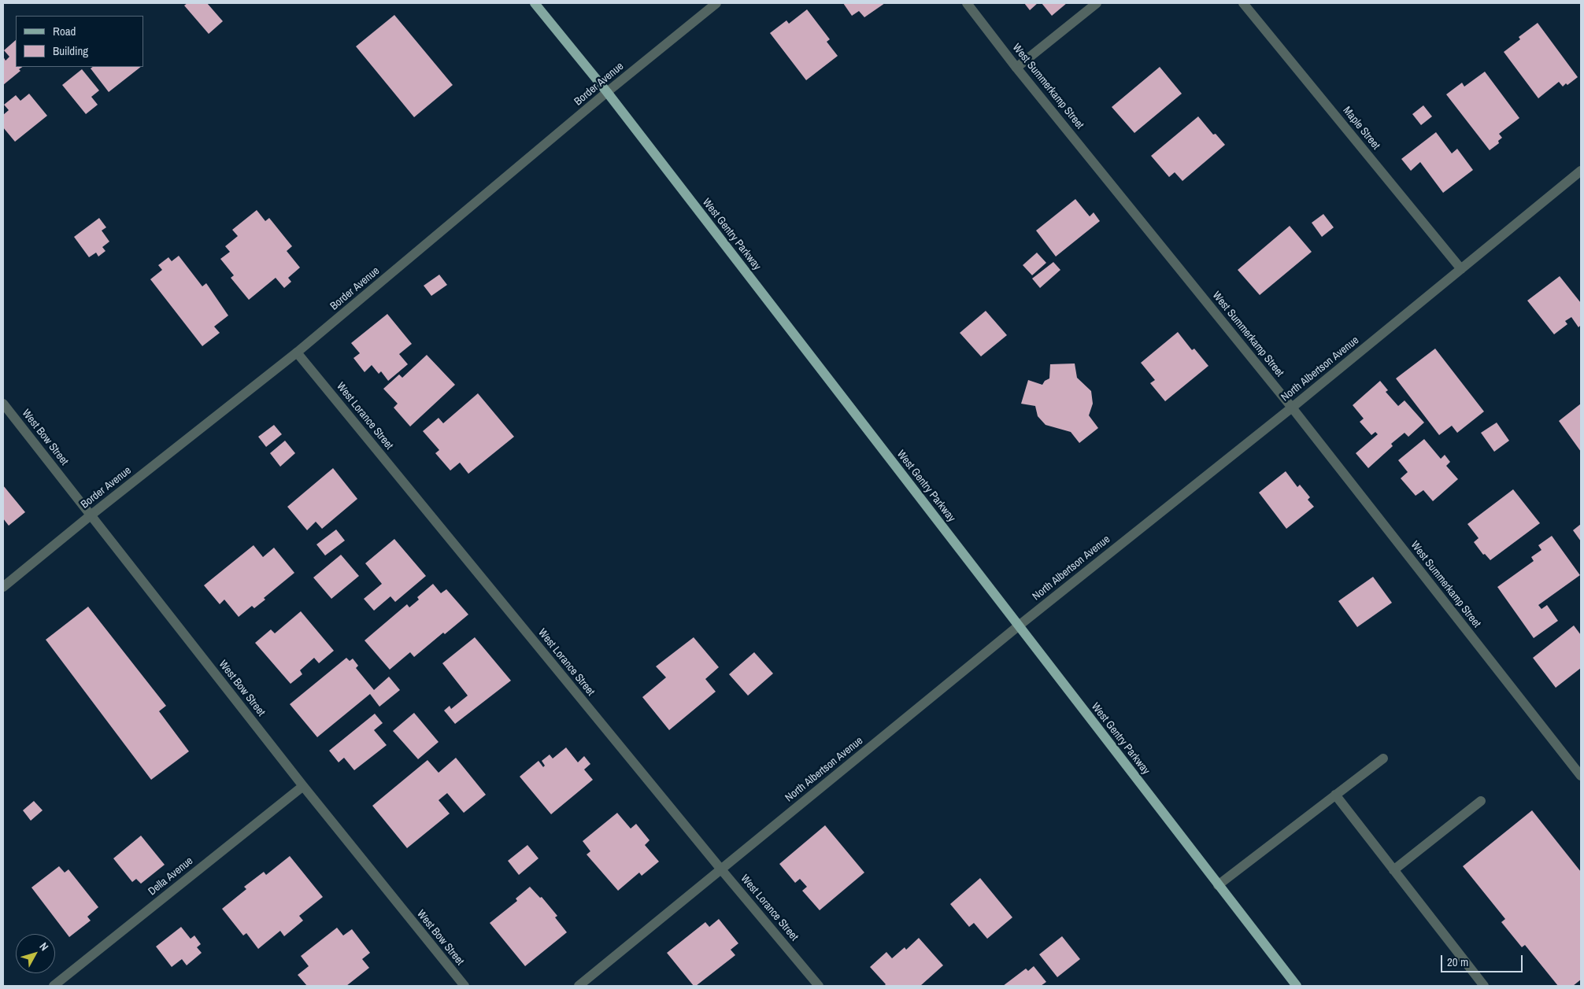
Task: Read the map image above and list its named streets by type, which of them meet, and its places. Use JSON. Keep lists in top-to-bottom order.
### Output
{
  "streets": {
    "main road": ["West Gentry Parkway"],
    "street": [
      "Border Avenue",
      "West Summerkamp Street",
      "Maple Street",
      "North Albertson Avenue",
      "West Lorance Street",
      "West Bow Street",
      "Della Avenue"
    ]
  },
  "crossings": [
    ["Border Avenue", "West Gentry Parkway"],
    ["Border Avenue", "West Lorance Street"],
    ["Border Avenue", "West Bow Street"],
    ["West Summerkamp Street", "North Albertson Avenue"],
    ["Maple Street", "North Albertson Avenue"],
    ["West Gentry Parkway", "North Albertson Avenue"],
    ["North Albertson Avenue", "West Lorance Street"],
    ["West Bow Street", "Della Avenue"]
  ],
  "legend": ["Road", "Building"],
  "scale_bar": "20 m",
  "north": "top right"
}
